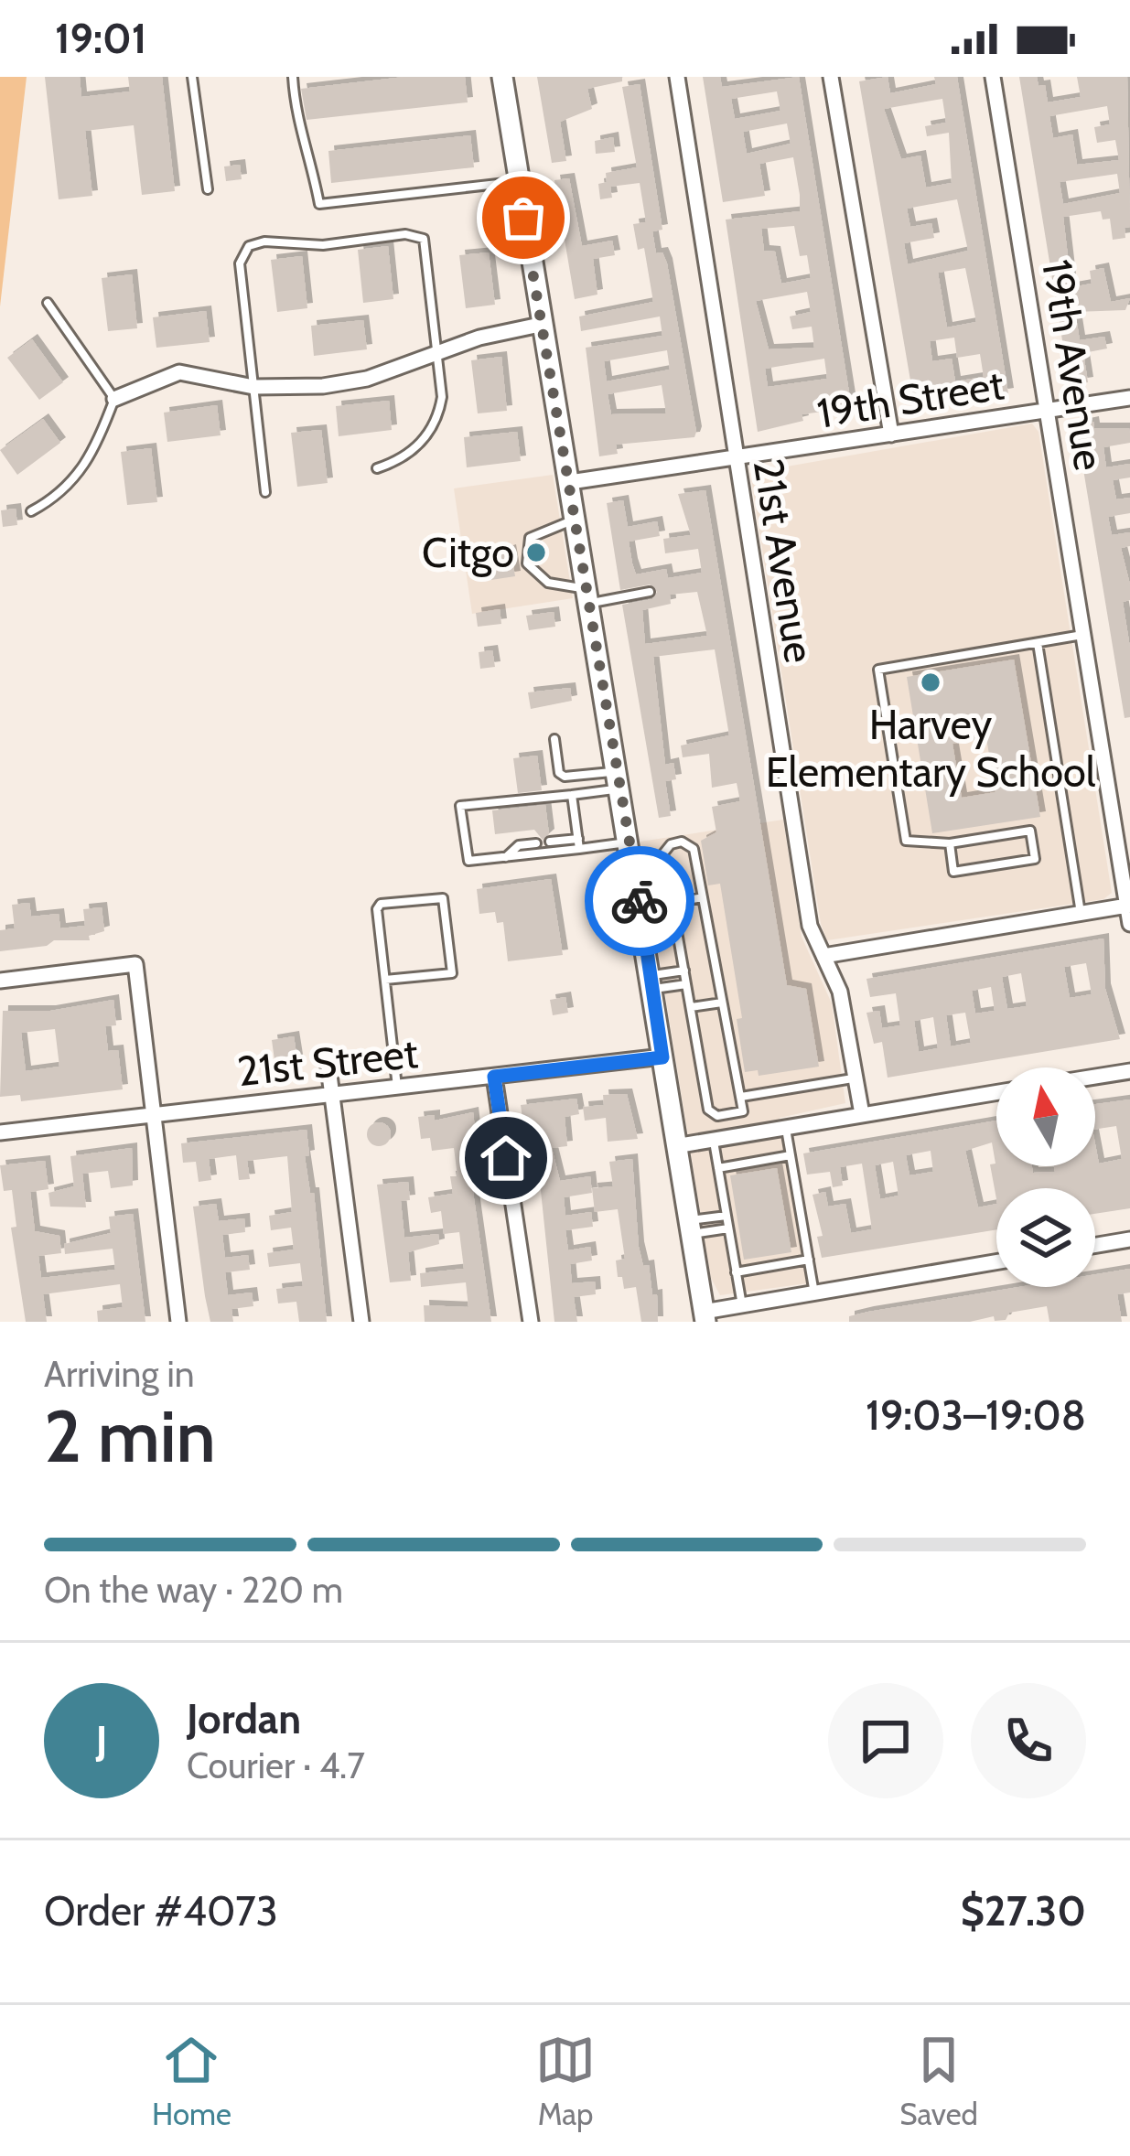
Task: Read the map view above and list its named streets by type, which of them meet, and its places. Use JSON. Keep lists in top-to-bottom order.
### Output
{
  "streets": {
    "street": [
      "19th Avenue",
      "19th Street",
      "21st Avenue",
      "21st Street"
    ]
  },
  "crossings": [
    ["19th Avenue", "19th Street"],
    ["19th Street", "21st Avenue"]
  ],
  "places": ["Citgo", "Harvey Elementary School"],
  "north": "top",
  "page": {
    "status": "19:01",
    "heading": ["2 min", "Arriving in", "19:03–19:08"],
    "panel": [
      "Jordan",
      "Courier · 4.7",
      "Order #4073",
      "$27.30"
    ],
    "bar": "On the way · 220 m",
    "round": "J",
    "tabs": ["Home", "Map", "Saved"]
  }
}
